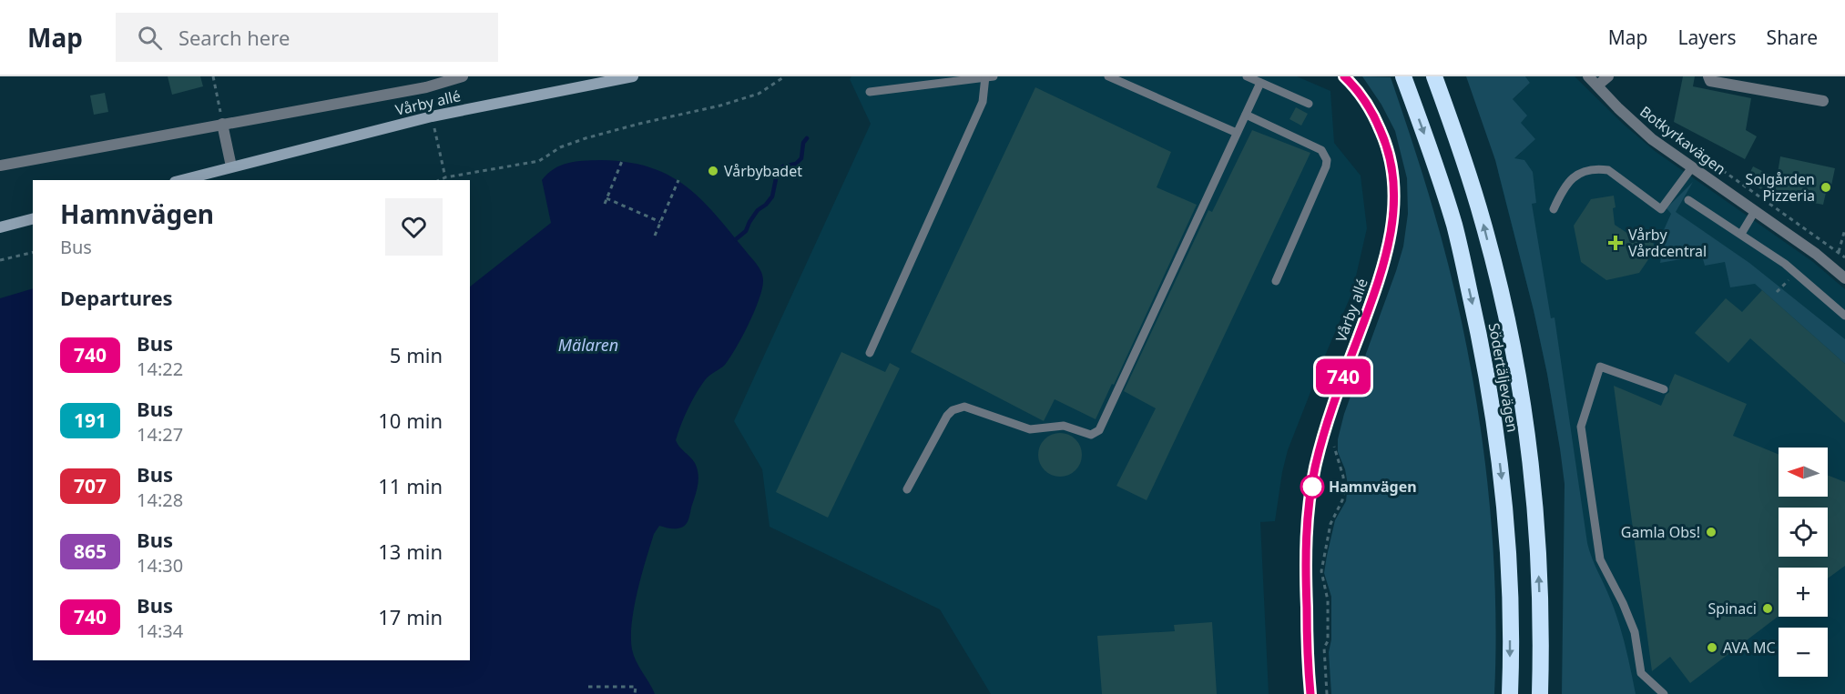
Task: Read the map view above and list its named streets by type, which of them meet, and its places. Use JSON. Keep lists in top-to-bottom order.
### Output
{
  "streets": {
    "highway": ["Södertäljevägen"],
    "street": ["Vårby allé", "Botkyrkavägen"]
  },
  "water": ["Mälaren"],
  "places": {
    "other": [
      "Vårbybadet",
      "Solgården Pizzeria",
      "Hamnvägen",
      "Gamla Obs!",
      "Spinaci",
      "AVA MC"
    ],
    "health": ["Vårby Vårdcentral"]
  },
  "lines": ["bus line 740"],
  "north": "left",
  "page": {
    "header": "Map",
    "search": "Search here",
    "nav": ["Map", "Layers", "Share"],
    "on_map": "740",
    "heading": [
      ["Hamnvägen", "Bus"],
      "Departures"
    ],
    "list": [
      {
        "mark": "740",
        "name": "Bus",
        "note": "14:22",
        "value": "5 min"
      },
      {
        "mark": "191",
        "name": "Bus",
        "note": "14:27",
        "value": "10 min"
      },
      {
        "mark": "707",
        "name": "Bus",
        "note": "14:28",
        "value": "11 min"
      },
      {
        "mark": "865",
        "name": "Bus",
        "note": "14:30",
        "value": "13 min"
      },
      {
        "mark": "740",
        "name": "Bus",
        "note": "14:34",
        "value": "17 min"
      }
    ],
    "map_buttons": ["+", "−"]
  }
}
